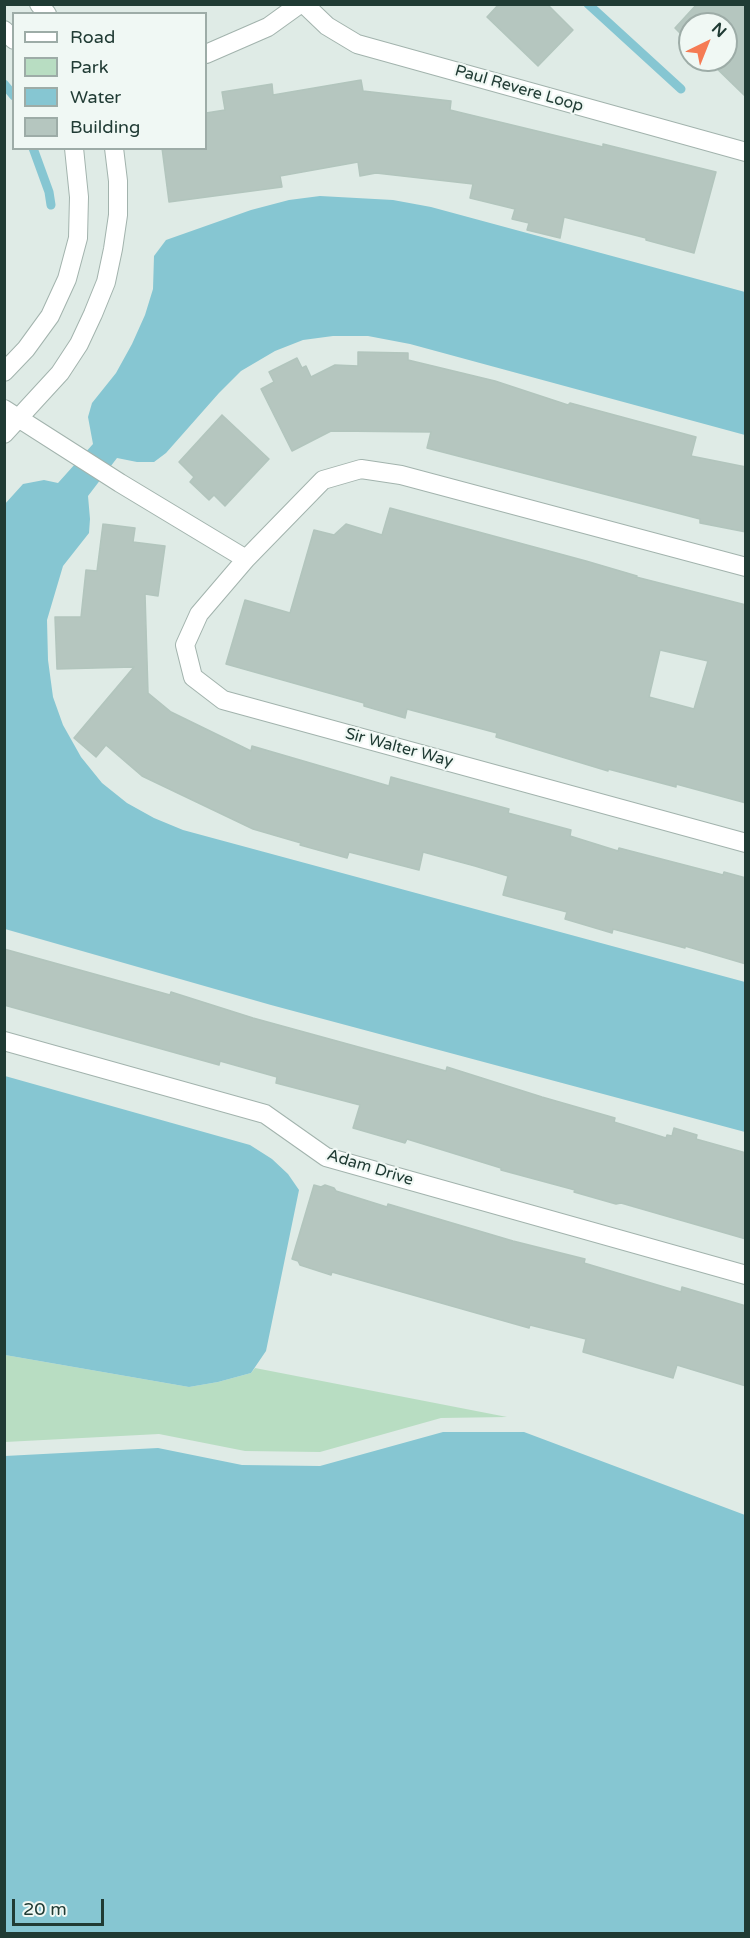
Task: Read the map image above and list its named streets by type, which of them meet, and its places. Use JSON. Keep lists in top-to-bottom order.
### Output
{
  "streets": {
    "street": ["Paul Revere Loop", "Sir Walter Way", "Adam Drive"]
  },
  "legend": [
    "Road",
    "Park",
    "Water",
    "Building"
  ],
  "scale_bar": "20 m",
  "north": "top right"
}
